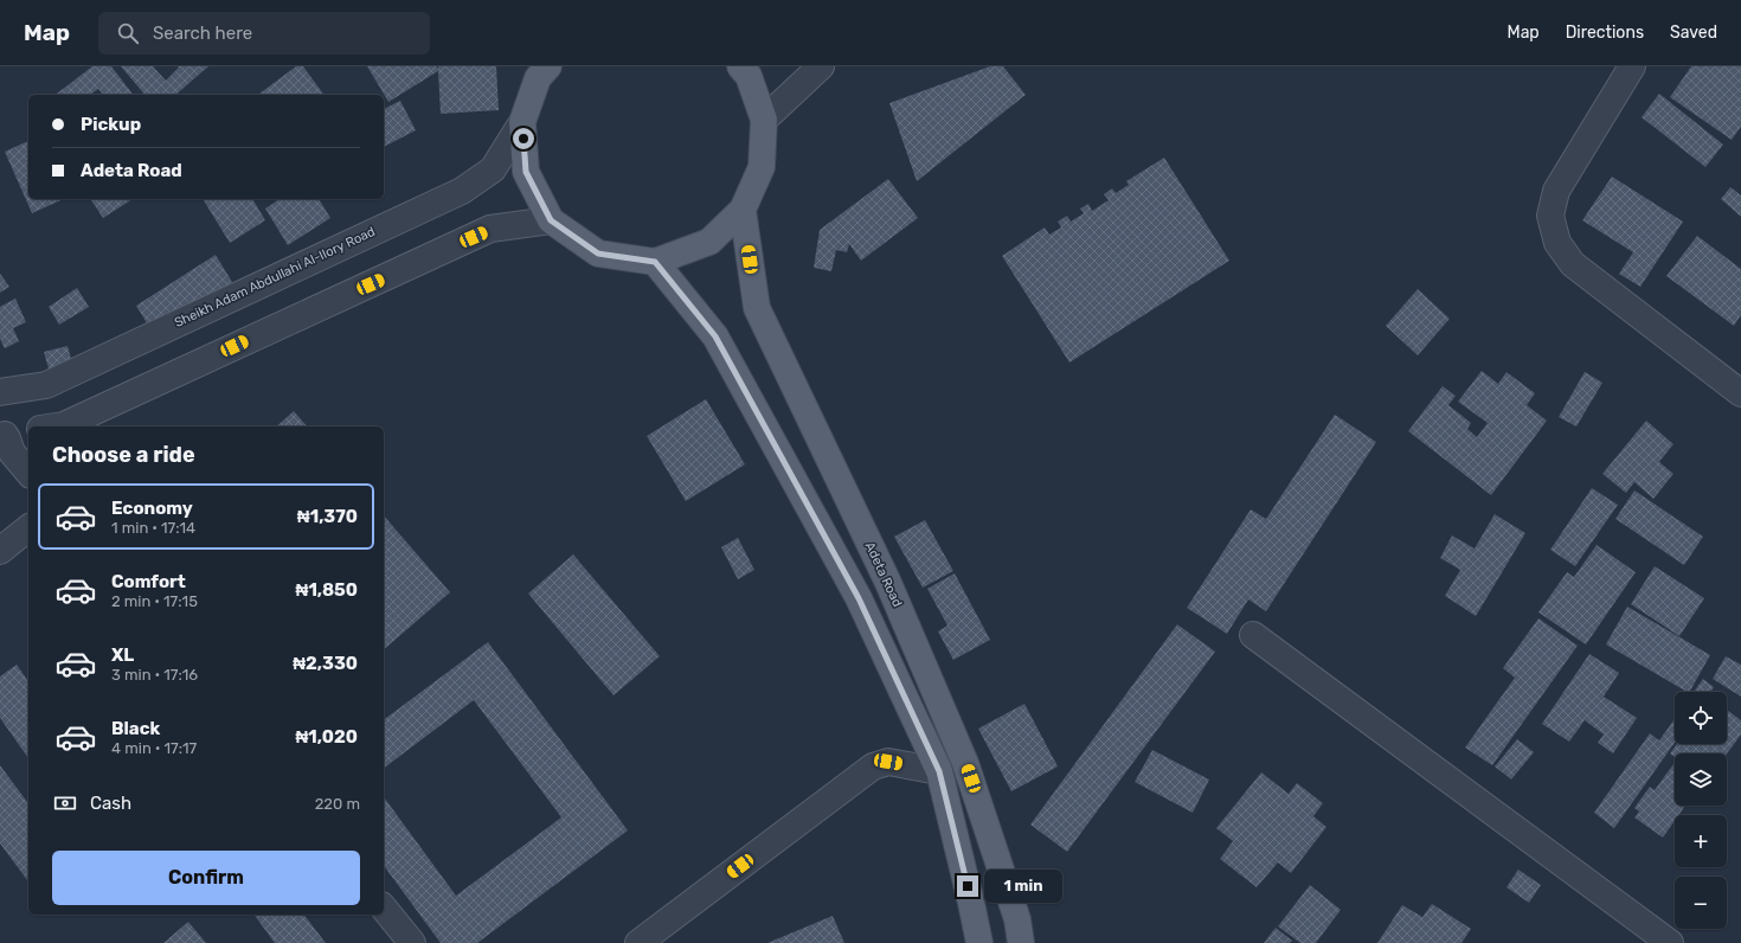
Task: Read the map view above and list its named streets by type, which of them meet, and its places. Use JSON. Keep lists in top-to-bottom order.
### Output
{
  "streets": {
    "main road": ["Adeta Road"],
    "street": ["Sheikh Adam Abdullahi Al-Ilory Road"]
  },
  "page": {
    "header": "Map",
    "search": "Search here",
    "nav": ["Map", "Directions", "Saved"],
    "banner": ["Pickup", "Adeta Road"],
    "heading": "Choose a ride",
    "list": [
      {
        "name": "Economy",
        "note": "1 min · 17:14",
        "value": "₦1,370"
      },
      {
        "name": "Comfort",
        "note": "2 min · 17:15",
        "value": "₦1,850"
      },
      {
        "name": "XL",
        "note": "3 min · 17:16",
        "value": "₦2,330"
      },
      {
        "name": "Black",
        "note": "4 min · 17:17",
        "value": "₦1,020"
      }
    ],
    "map_buttons": ["+", "−"],
    "pay": ["Cash", "220 m"],
    "buttons": "Confirm",
    "bubble": "1 min"
  }
}
